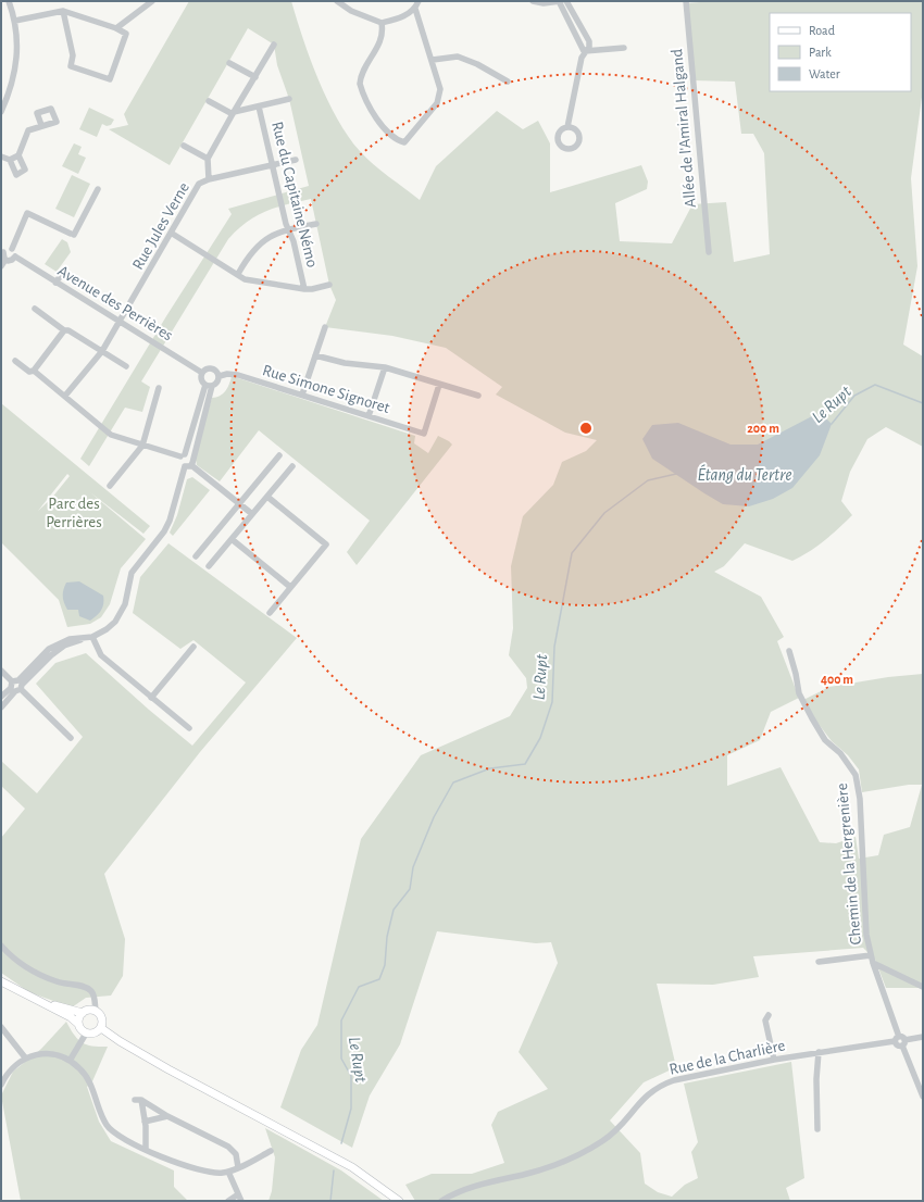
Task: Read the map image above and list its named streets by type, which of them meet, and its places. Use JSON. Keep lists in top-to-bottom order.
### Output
{
  "streets": {
    "street": [
      "Allée de l'Amiral Halgand",
      "Rue du Capitaine Némo",
      "Rue Jules Verne",
      "Avenue des Perrières",
      "Rue Simone Signoret",
      "Chemin de la Hergrenière",
      "Rue de la Charlière"
    ]
  },
  "crossings": [
    ["Rue du Capitaine Némo", "Rue Jules Verne"],
    ["Rue Jules Verne", "Avenue des Perrières"],
    ["Avenue des Perrières", "Rue Simone Signoret"],
    ["Chemin de la Hergrenière", "Rue de la Charlière"]
  ],
  "water": ["Le Rupt", "Étang du Tertre"],
  "parks": ["Parc des Perrières"],
  "legend": ["Road", "Park", "Water"],
  "rings": ["200 m", "400 m"]
}
